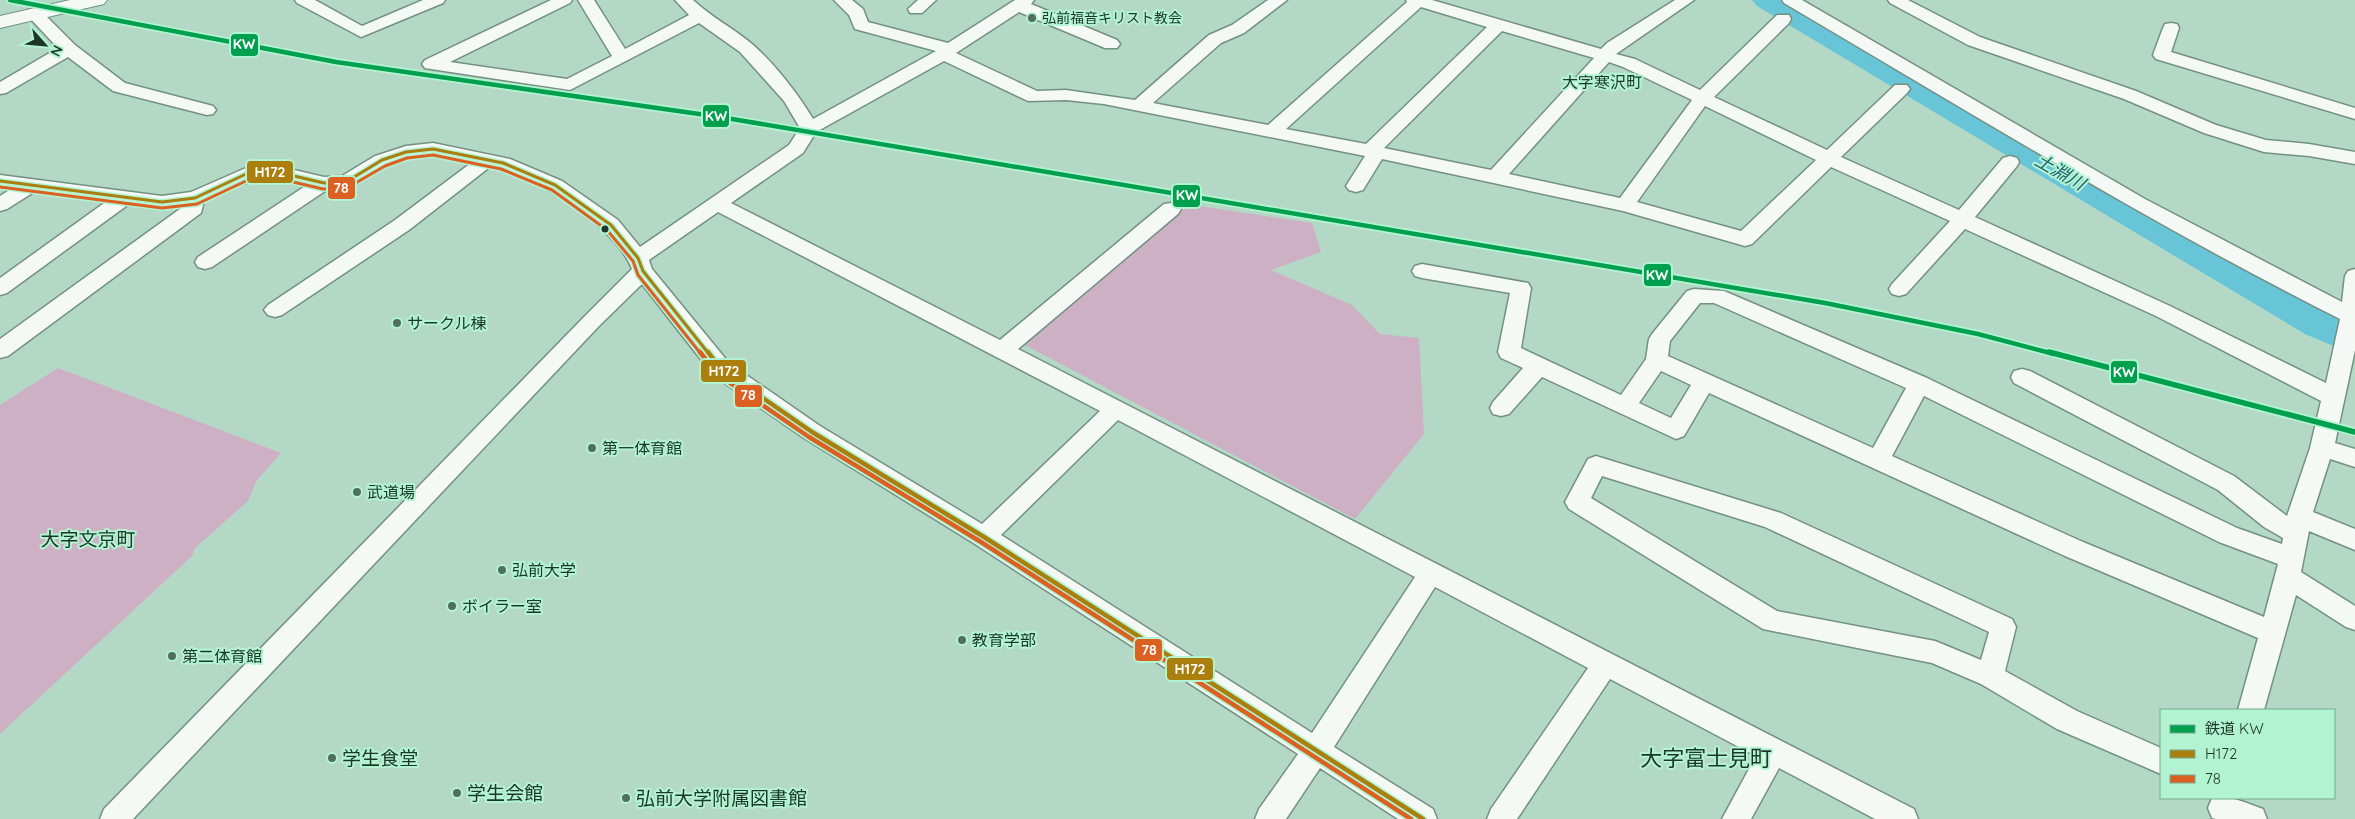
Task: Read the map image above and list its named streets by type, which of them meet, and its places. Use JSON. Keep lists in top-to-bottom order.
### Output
{
  "districts": ["大字寒沢町", "大字文京町", "大字富士見町"],
  "water": ["土淵川"],
  "places": [
    "弘前福音キリスト教会",
    "サークル棟",
    "第一体育館",
    "武道場",
    "弘前大学",
    "ボイラー室",
    "教育学部",
    "第二体育館",
    "学生食堂",
    "学生会館",
    "弘前大学附属図書館"
  ],
  "lines": ["rail line KW", "transit line H172", "transit line 78"],
  "legend": ["鉄道 KW", "H172", "78"],
  "north": "bottom right"
}
